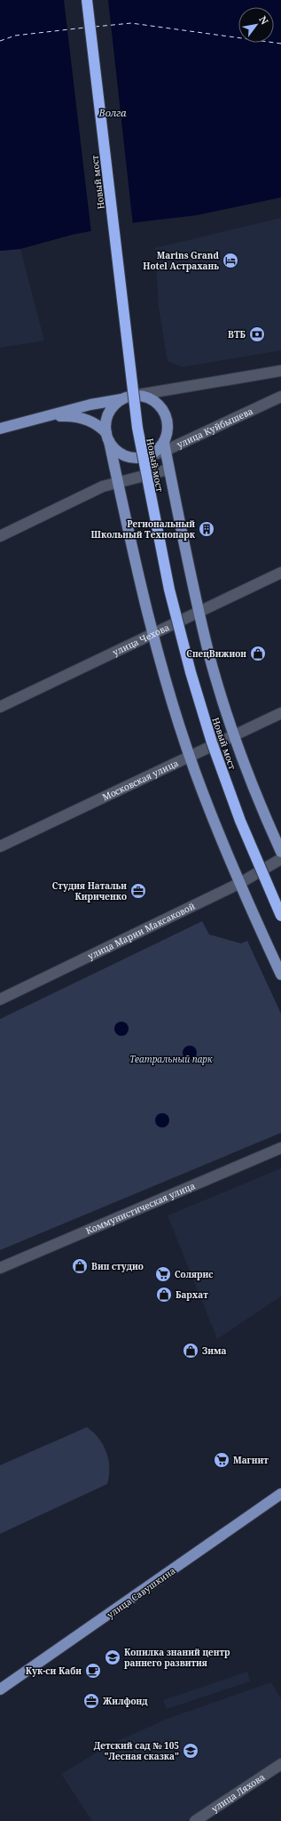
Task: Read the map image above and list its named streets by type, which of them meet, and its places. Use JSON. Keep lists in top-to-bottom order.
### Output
{
  "streets": {
    "highway": ["Новый мост"],
    "main road": ["улица Савушкина"],
    "street": [
      "улица Куйбышева",
      "улица Чехова",
      "Московская улица",
      "улица Марии Максаковой",
      "Коммунистическая улица",
      "улица Ляхова"
    ]
  },
  "water": ["Волга"],
  "parks": ["Театральный парк"],
  "places": {
    "hotel": ["Marins Grand Hotel Астрахань"],
    "bank": ["ВТБ"],
    "building": ["Региональный Школьный Технопарк"],
    "shop": [
      "СпецВижион",
      "Вип студио",
      "Бархат",
      "Зима"
    ],
    "office": ["Студия Натальи Кириченко", "Жилфонд"],
    "supermarket": ["Солярис", "Магнит"],
    "school or university": ["Копилка знаний центр раннего развития", "Детский сад № 105 \"Лесная сказка\""],
    "cafe": ["Кук-си Каби"]
  },
  "north": "top right"
}
